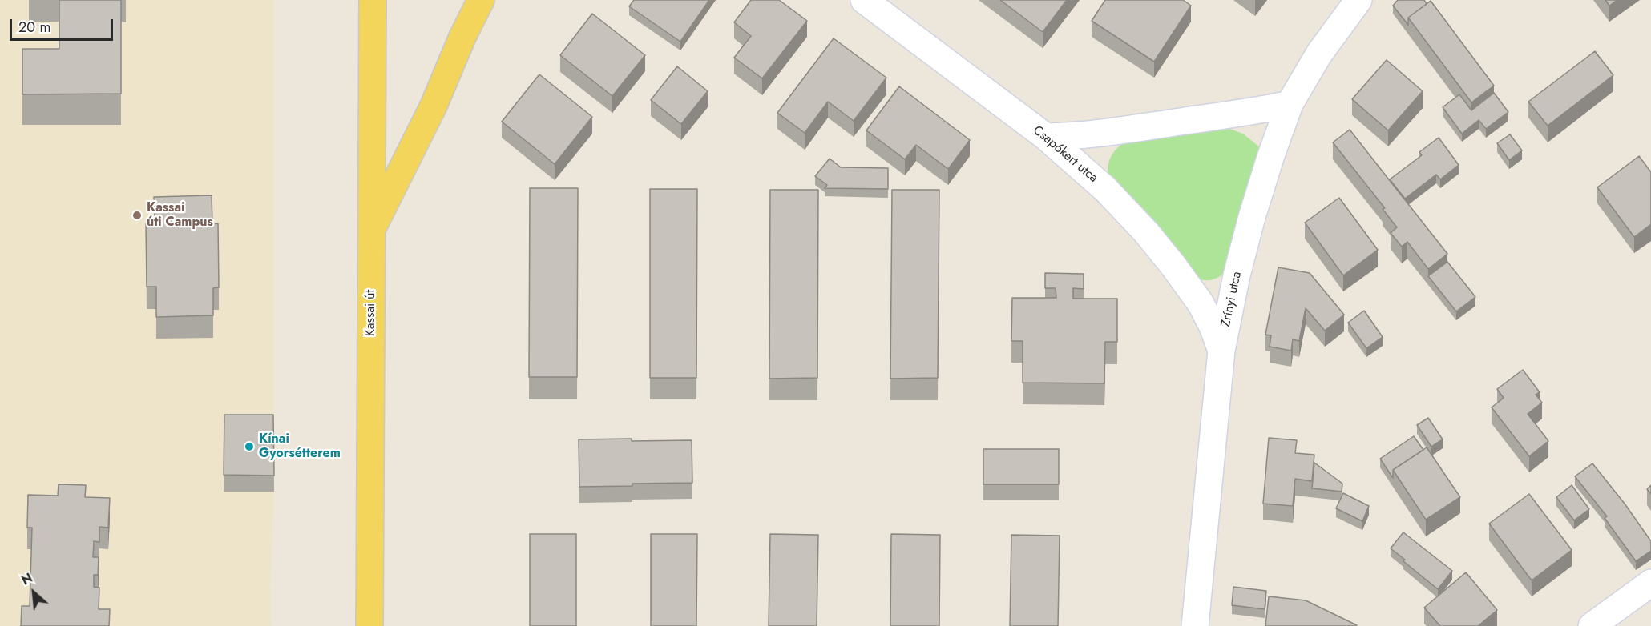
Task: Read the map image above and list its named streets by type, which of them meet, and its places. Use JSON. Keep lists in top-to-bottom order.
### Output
{
  "streets": {
    "main road": ["Kassai út"],
    "street": ["Csapókert utca", "Zrínyi utca"]
  },
  "crossings": [
    ["Csapókert utca", "Zrínyi utca"]
  ],
  "places": ["Kassai úti Campus", "Kínai Gyorsétterem"],
  "scale_bar": "20 m",
  "north": "top left"
}
